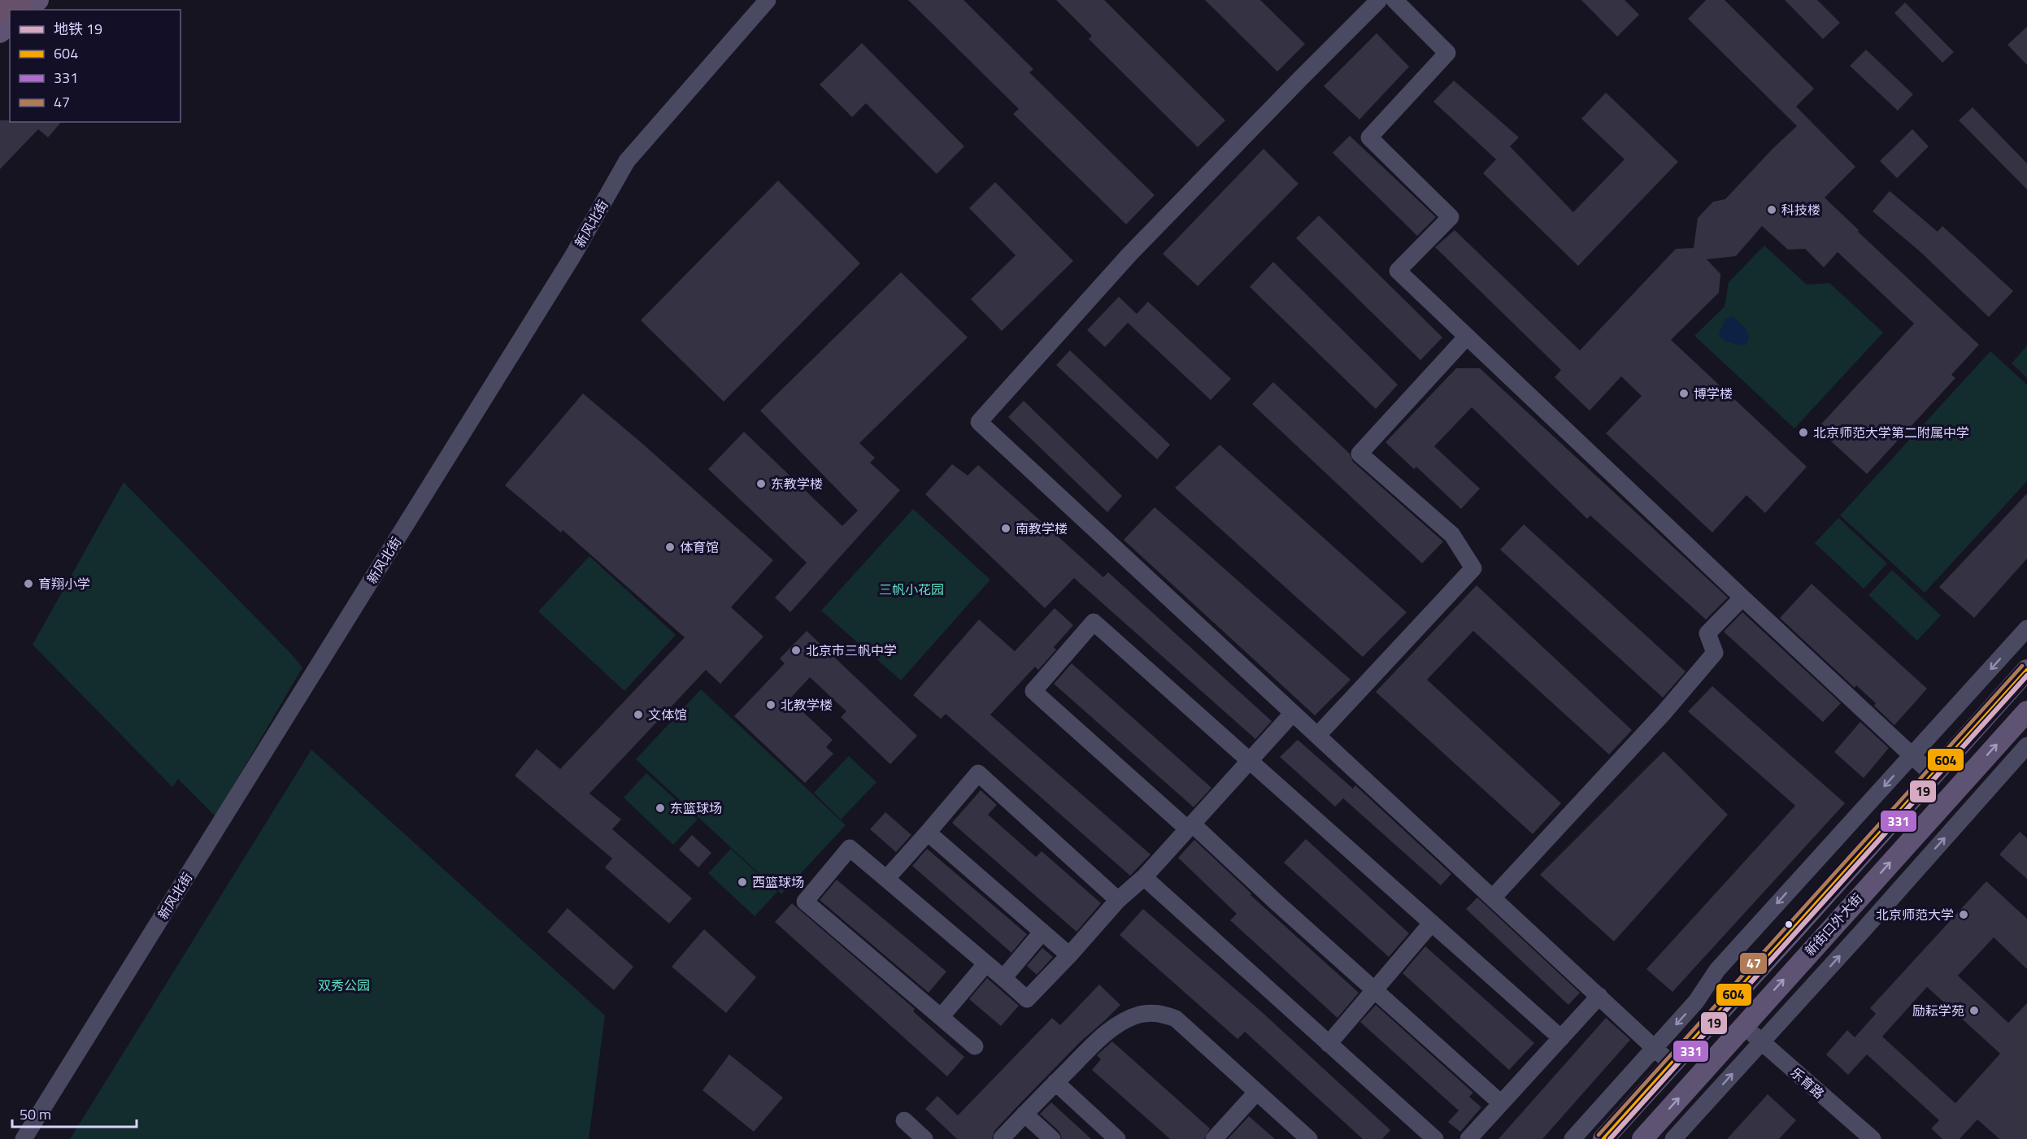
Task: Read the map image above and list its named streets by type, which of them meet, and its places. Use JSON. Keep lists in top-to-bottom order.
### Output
{
  "streets": {
    "main road": ["新街口外大街"],
    "street": ["新风北街", "乐育路"]
  },
  "crossings": [
    ["新街口外大街", "乐育路"]
  ],
  "parks": ["三帆小花园", "双秀公园"],
  "places": [
    "科技楼",
    "博学楼",
    "北京师范大学第二附属中学",
    "东教学楼",
    "南教学楼",
    "体育馆",
    "育翔小学",
    "北京市三帆中学",
    "北教学楼",
    "文体馆",
    "东篮球场",
    "西篮球场",
    "北京师范大学",
    "励耘学苑"
  ],
  "lines": [
    "transit line 47",
    "transit line 604",
    "metro line 19",
    "transit line 331"
  ],
  "legend": [
    "地铁 19",
    "604",
    "331",
    "47"
  ],
  "scale_bar": "50 m"
}
